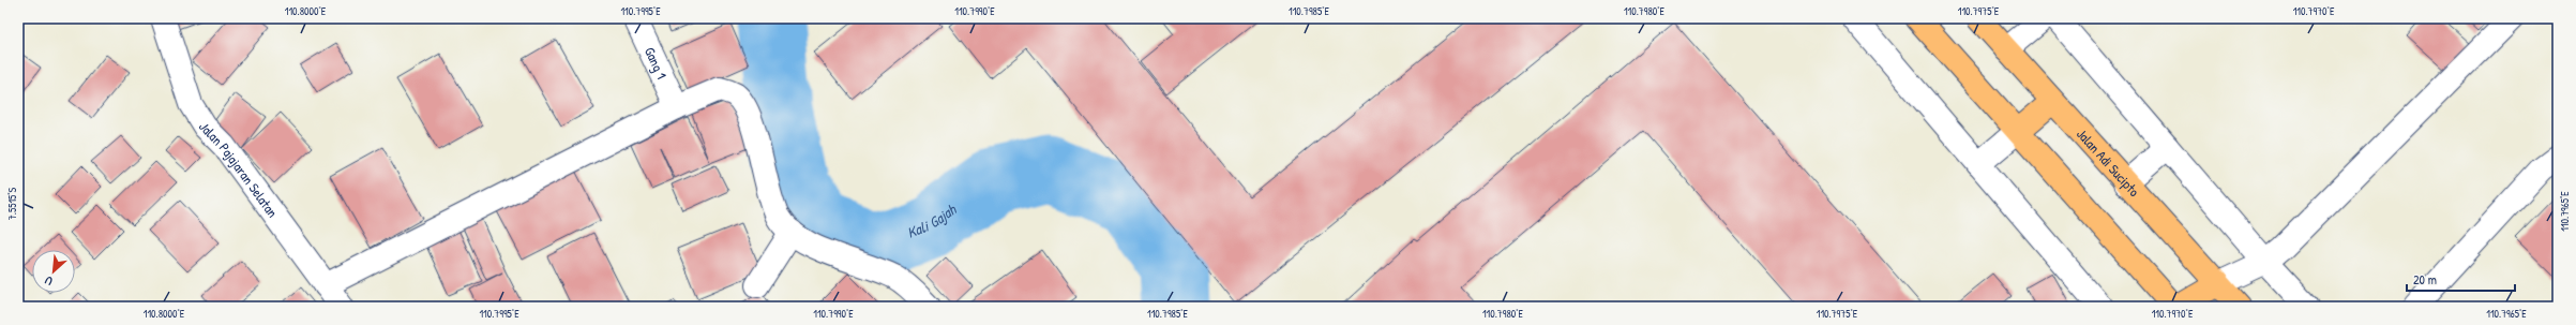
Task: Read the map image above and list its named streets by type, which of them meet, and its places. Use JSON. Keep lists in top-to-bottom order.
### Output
{
  "streets": {
    "highway": ["Jalan Adi Sucipto"],
    "street": ["Gang 1", "Jalan Pajajaran Selatan"]
  },
  "water": ["Kali Gajah"],
  "scale_bar": "20 m",
  "north": "bottom left",
  "coordinates": [
    "110.8000°E",
    "110.7995°E",
    "110.7990°E",
    "110.7985°E",
    "110.7980°E",
    "110.7975°E",
    "110.7970°E",
    "7.5515°S",
    "110.7965°E"
  ]
}
